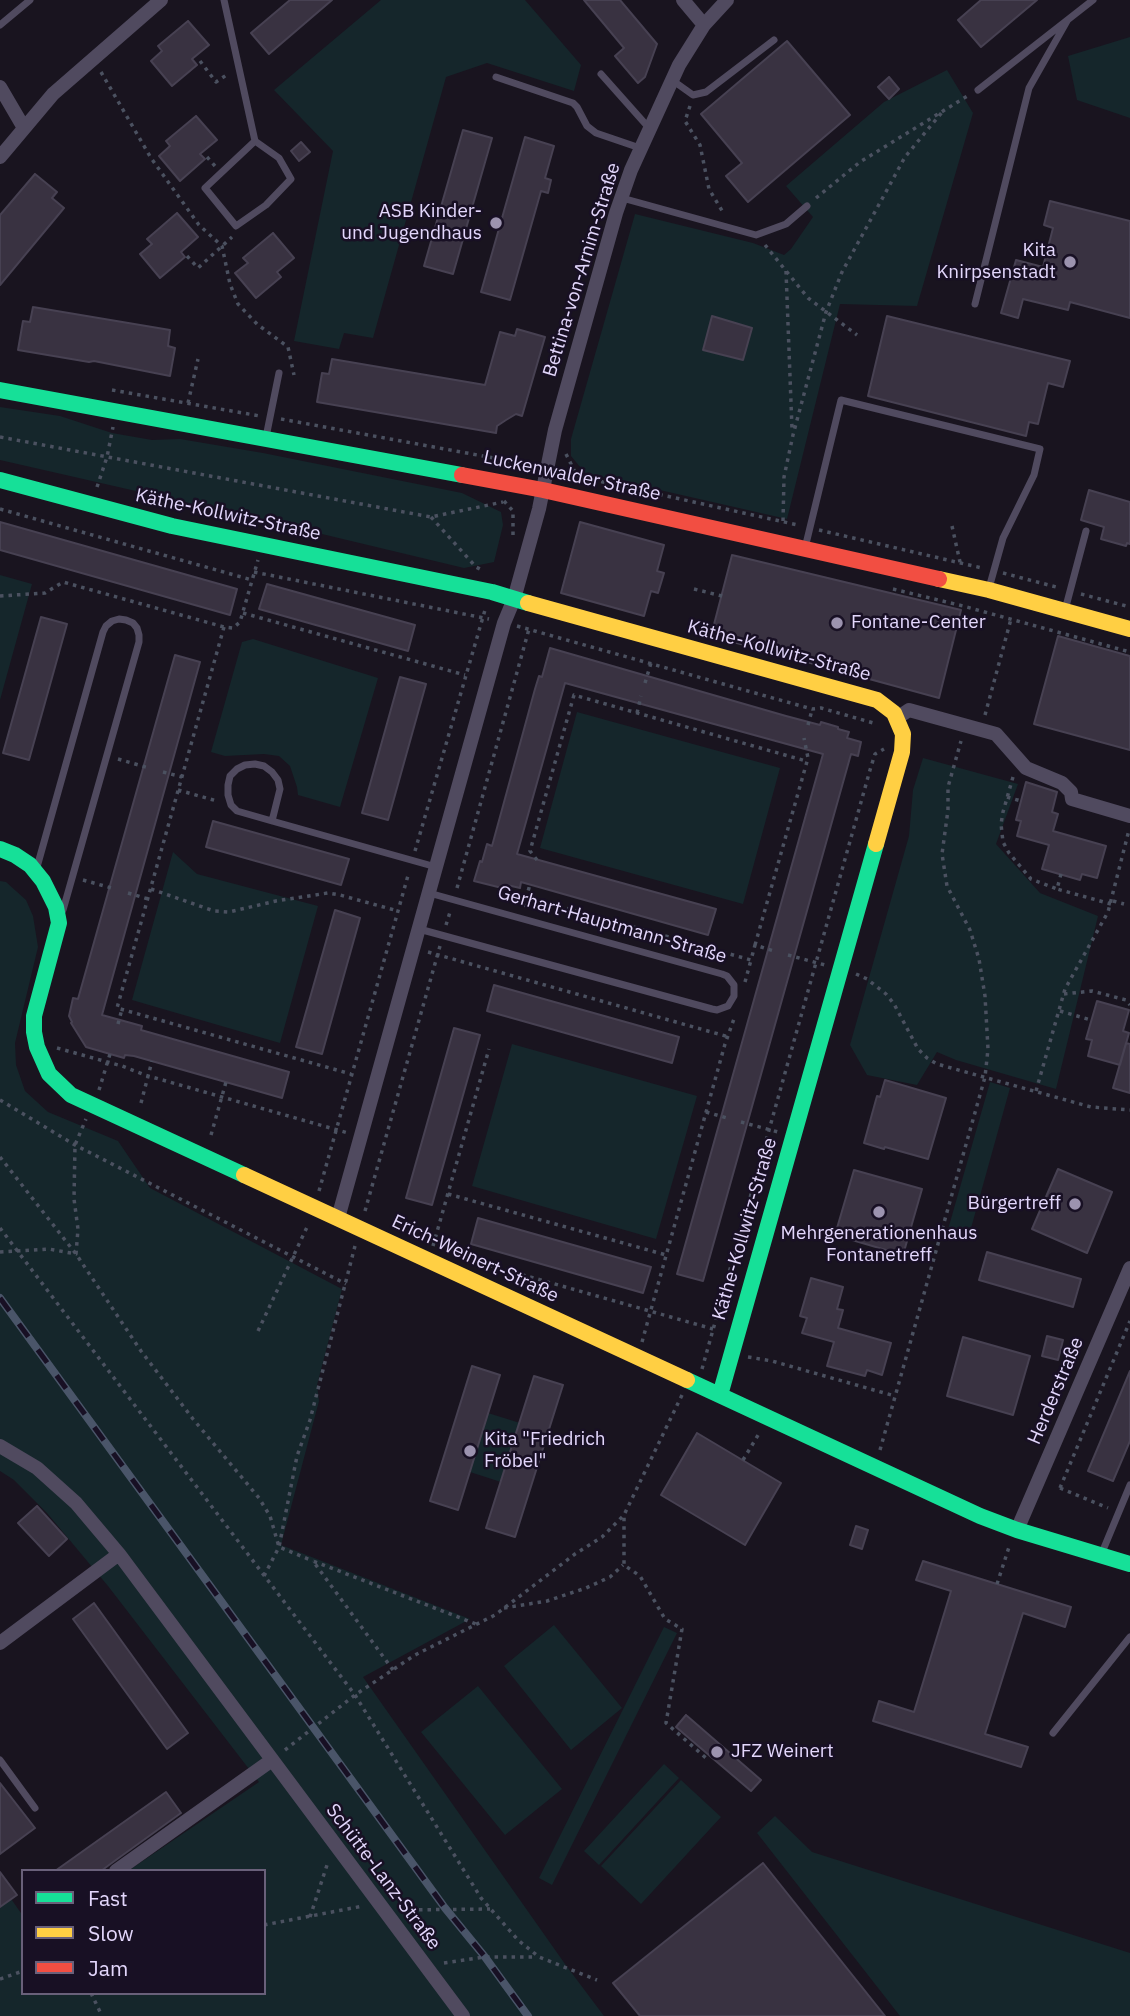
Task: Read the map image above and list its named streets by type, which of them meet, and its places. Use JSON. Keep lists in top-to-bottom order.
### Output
{
  "streets": {
    "street": [
      "Bettina-von-Arnim-Straße",
      "Luckenwalder Straße",
      "Käthe-Kollwitz-Straße",
      "Erich-Weinert-Straße",
      "Herderstraße",
      "Schütte-Lanz-Straße"
    ],
    "lane": ["Gerhart-Hauptmann-Straße"]
  },
  "crossings": [
    ["Bettina-von-Arnim-Straße", "Luckenwalder Straße"],
    ["Käthe-Kollwitz-Straße", "Erich-Weinert-Straße"],
    ["Erich-Weinert-Straße", "Herderstraße"]
  ],
  "places": [
    "ASB Kinder- und Jugendhaus",
    "Kita Knirpsenstadt",
    "Fontane-Center",
    "Bürgertreff",
    "Mehrgenerationenhaus Fontanetreff",
    "Kita \"Friedrich Fröbel\"",
    "JFZ Weinert"
  ],
  "legend": ["Fast", "Slow", "Jam"]
}
